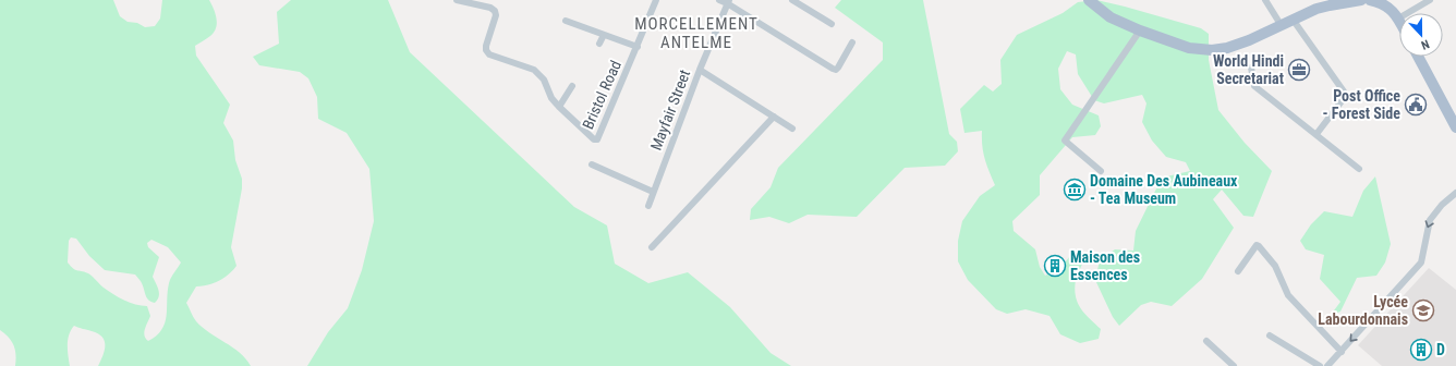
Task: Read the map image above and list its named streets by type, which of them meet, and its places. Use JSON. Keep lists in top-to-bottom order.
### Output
{
  "streets": {
    "street": ["Bristol Road", "Mayfair Street"]
  },
  "districts": ["MORCELLEMENT ANTELME"],
  "places": {
    "office": ["World Hindi Secretariat"],
    "public building": ["Post Office - Forest Side"],
    "museum": ["Domaine Des Aubineaux - Tea Museum"],
    "building": ["Maison des Essences", "D"],
    "school or university": ["Lycée Labourdonnais"]
  },
  "north": "bottom"
}
